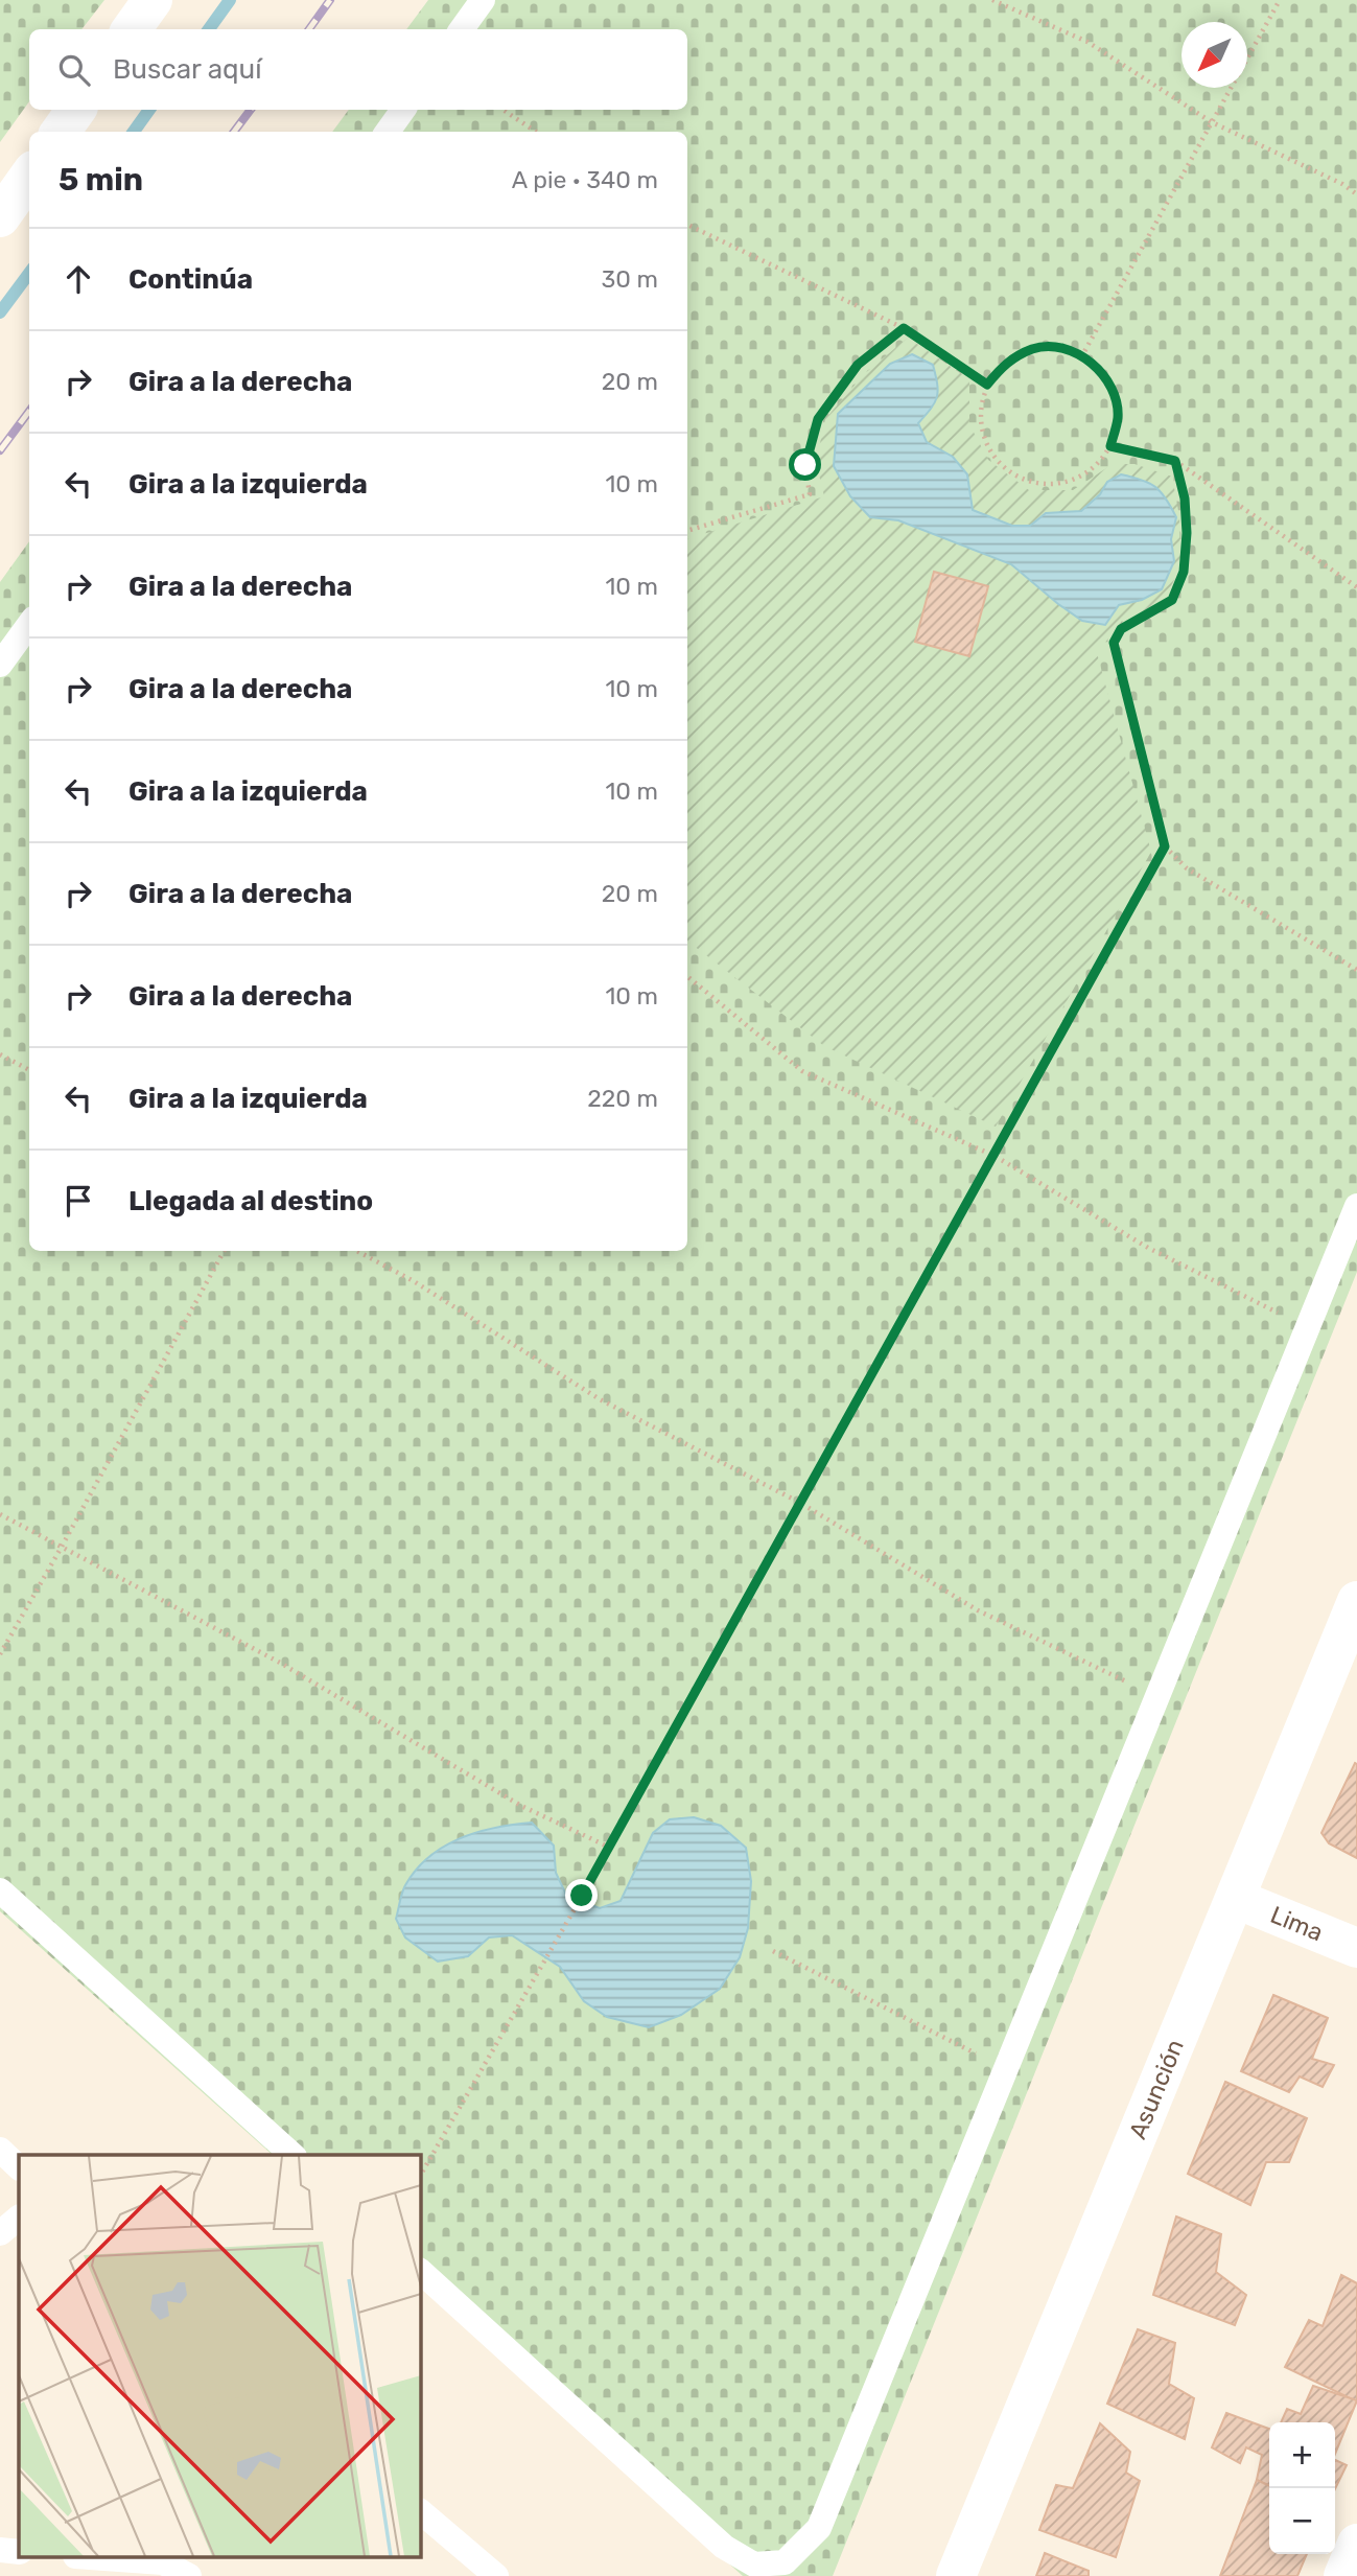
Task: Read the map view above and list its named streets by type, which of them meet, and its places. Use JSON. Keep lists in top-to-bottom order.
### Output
{
  "streets": {
    "street": ["Lima", "Asunción"]
  },
  "crossings": [
    ["Lima", "Asunción"]
  ],
  "north": "bottom left",
  "page": {
    "search": "Buscar aquí",
    "heading": ["5 min", "A pie · 340 m"],
    "list": [
      ["Continúa", "30 m"],
      ["Gira a la derecha", "20 m"],
      ["Gira a la izquierda", "10 m"],
      ["Gira a la derecha", "10 m"],
      ["Gira a la derecha", "10 m"],
      ["Gira a la izquierda", "10 m"],
      ["Gira a la derecha", "20 m"],
      ["Gira a la derecha", "10 m"],
      ["Gira a la izquierda", "220 m"],
      "Llegada al destino"
    ],
    "map_buttons": ["+", "−"]
  }
}
